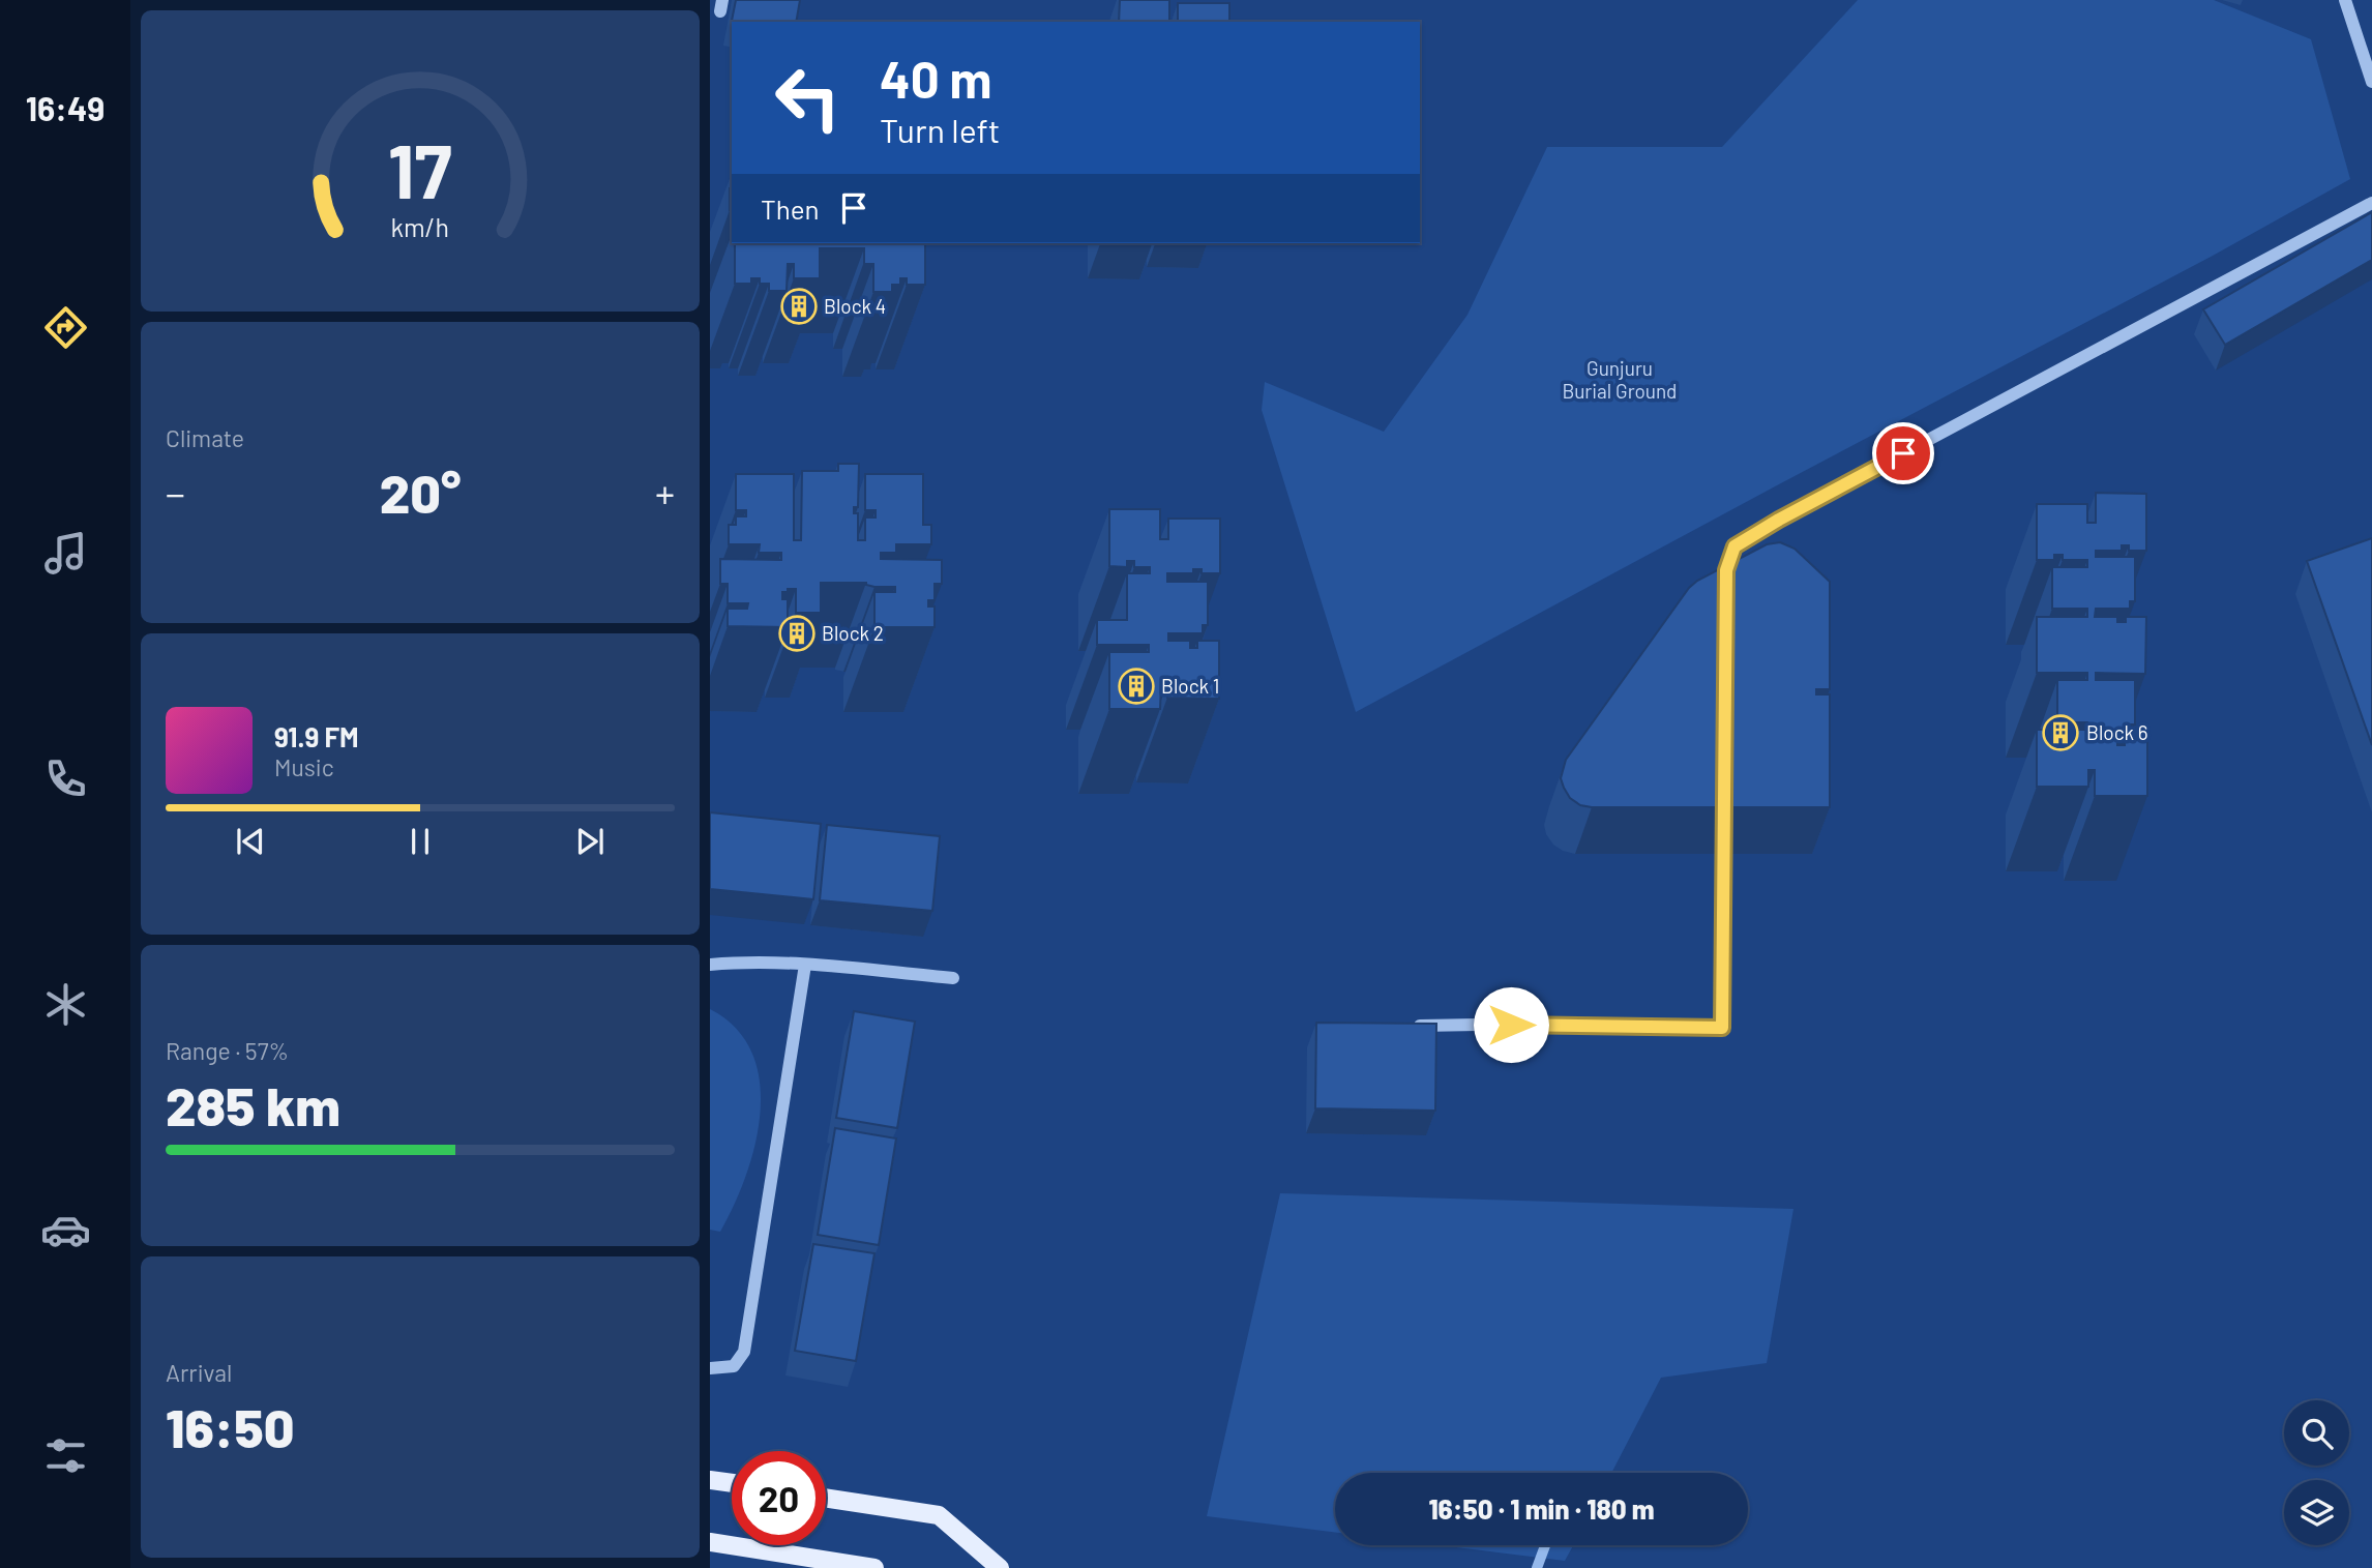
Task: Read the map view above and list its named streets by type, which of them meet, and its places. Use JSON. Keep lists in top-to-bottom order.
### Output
{
  "parks": ["Gunjuru Burial Ground"],
  "places": {
    "building": [
      "Block 4",
      "Block 2",
      "Block 1",
      "Block 6"
    ]
  },
  "page": {
    "tabs": "16:49",
    "turn": ["40 m", "Turn left"],
    "then": "Then",
    "tile": [
      "Climate",
      ["Range · 57%", "285 km"],
      ["Arrival", "16:50"]
    ],
    "heat": ["−", "20°", "+"],
    "song": ["91.9 FM", "Music"],
    "limit": "20",
    "trip": "16:50 · 1 min · 180 m",
    "gauge": ["17", "km/h"]
  }
}
